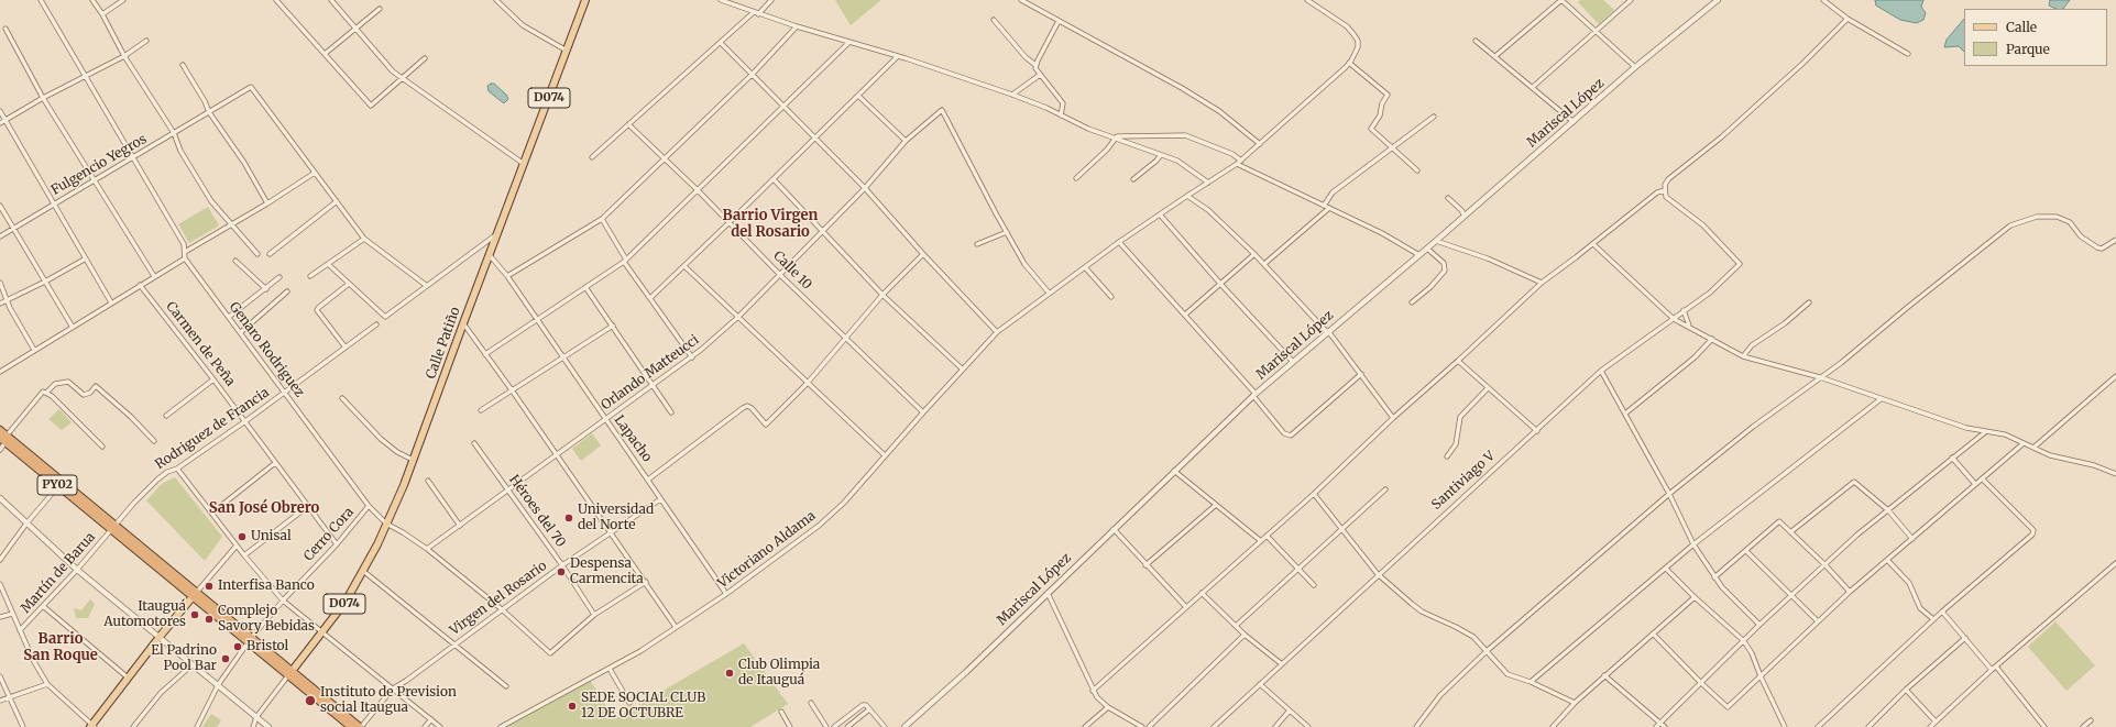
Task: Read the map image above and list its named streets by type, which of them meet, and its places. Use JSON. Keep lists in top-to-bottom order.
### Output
{
  "streets": {
    "highway": ["PY02"],
    "main road": ["D074", "Calle Patiño"],
    "street": [
      "Mariscal López",
      "Fulgencio Yegros",
      "Calle 10",
      "Carmen de Peña",
      "Genaro Rodriguez",
      "Orlando Matteucci",
      "Rodriguez de Francia",
      "Lapacho",
      "Santiviago V",
      "Héroes del 70",
      "Cerro Cora",
      "Victoriano Aldama",
      "Martín de Barua",
      "Virgen del Rosario"
    ]
  },
  "crossings": [
    ["Calle 10", "Orlando Matteucci"],
    ["Calle 10", "Victoriano Aldama"],
    ["Calle Patiño", "Genaro Rodriguez"],
    ["Calle Patiño", "Lapacho"],
    ["Calle Patiño", "PY02"],
    ["Carmen de Peña", "Rodriguez de Francia"],
    ["Carmen de Peña", "Cerro Cora"],
    ["Genaro Rodriguez", "Orlando Matteucci"],
    ["Genaro Rodriguez", "Rodriguez de Francia"],
    ["Genaro Rodriguez", "Héroes del 70"],
    ["Genaro Rodriguez", "Cerro Cora"],
    ["Genaro Rodriguez", "Virgen del Rosario"],
    ["Orlando Matteucci", "Lapacho"],
    ["Orlando Matteucci", "Héroes del 70"],
    ["Rodriguez de Francia", "PY02"],
    ["Rodriguez de Francia", "Martín de Barua"],
    ["Lapacho", "Victoriano Aldama"],
    ["Lapacho", "Virgen del Rosario"],
    ["PY02", "Cerro Cora"],
    ["PY02", "Martín de Barua"],
    ["PY02", "Virgen del Rosario"],
    ["Héroes del 70", "Virgen del Rosario"]
  ],
  "districts": ["Barrio Virgen del Rosario", "San José Obrero", "Barrio San Roque"],
  "places": [
    "Universidad del Norte",
    "Unisal",
    "Despensa Carmencita",
    "Interfisa Banco",
    "Itauguá Automotores",
    "Complejo Savory Bebidas",
    "Bristol",
    "El Padrino Pool Bar",
    "Club Olimpia de Itauguá",
    "Instituto de Prevision social Itaugua",
    "SEDE SOCIAL CLUB 12 DE OCTUBRE"
  ],
  "legend": ["Calle", "Parque"]
}
